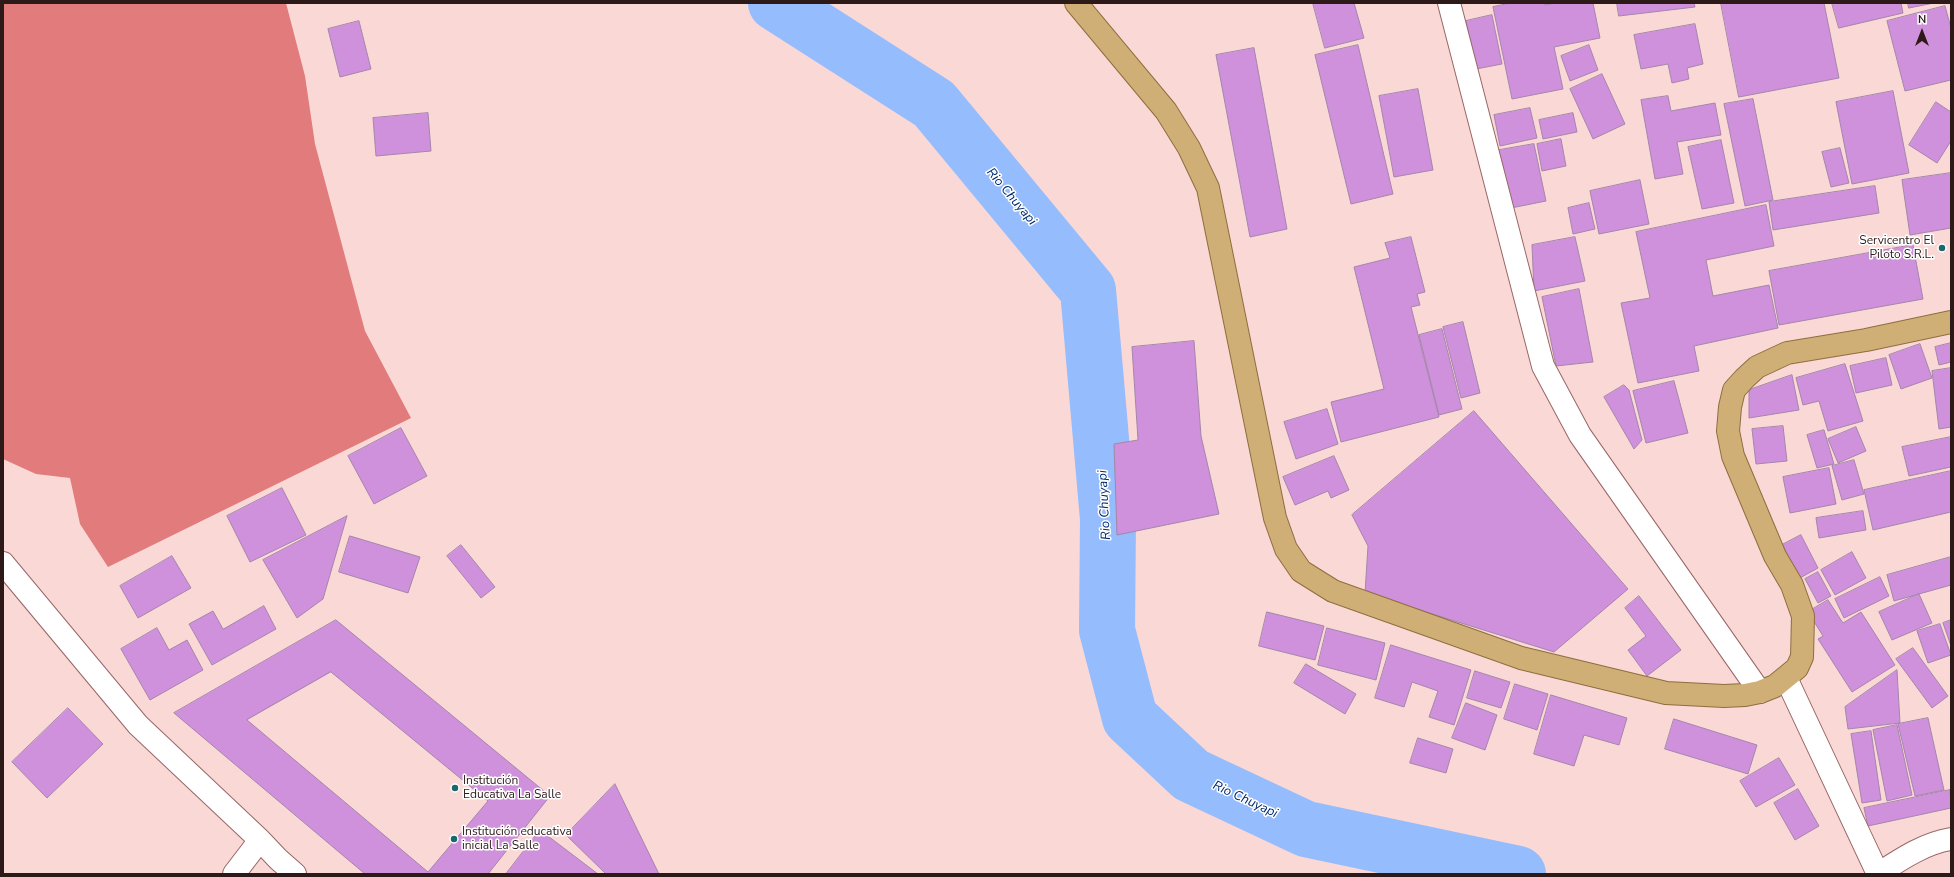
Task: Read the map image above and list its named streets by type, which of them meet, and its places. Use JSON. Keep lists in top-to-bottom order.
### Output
{
  "water": ["Rio Chuyapi"],
  "places": ["Servicentro El Piloto S.R.L.", "Institución Educativa La Salle", "Institución educativa inicial La Salle"],
  "north": "top"
}
